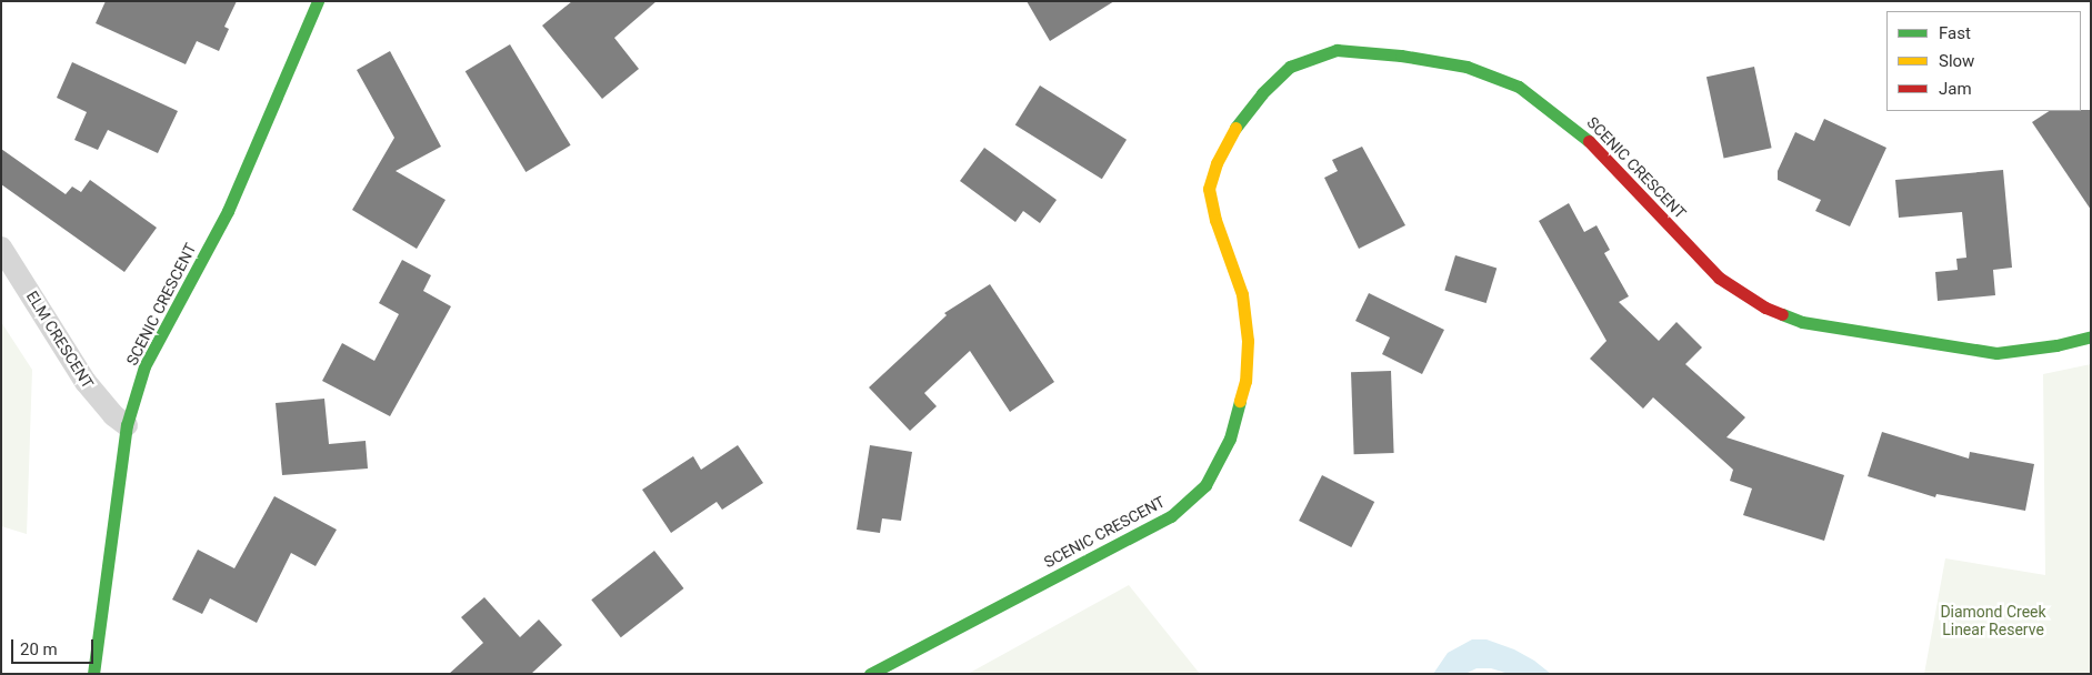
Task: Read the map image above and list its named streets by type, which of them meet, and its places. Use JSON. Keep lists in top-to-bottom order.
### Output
{
  "streets": {
    "street": ["SCENIC CRESCENT", "ELM CRESCENT"]
  },
  "crossings": [
    ["SCENIC CRESCENT", "ELM CRESCENT"]
  ],
  "parks": ["Diamond Creek Linear Reserve"],
  "legend": ["Fast", "Slow", "Jam"],
  "scale_bar": "20 m"
}
